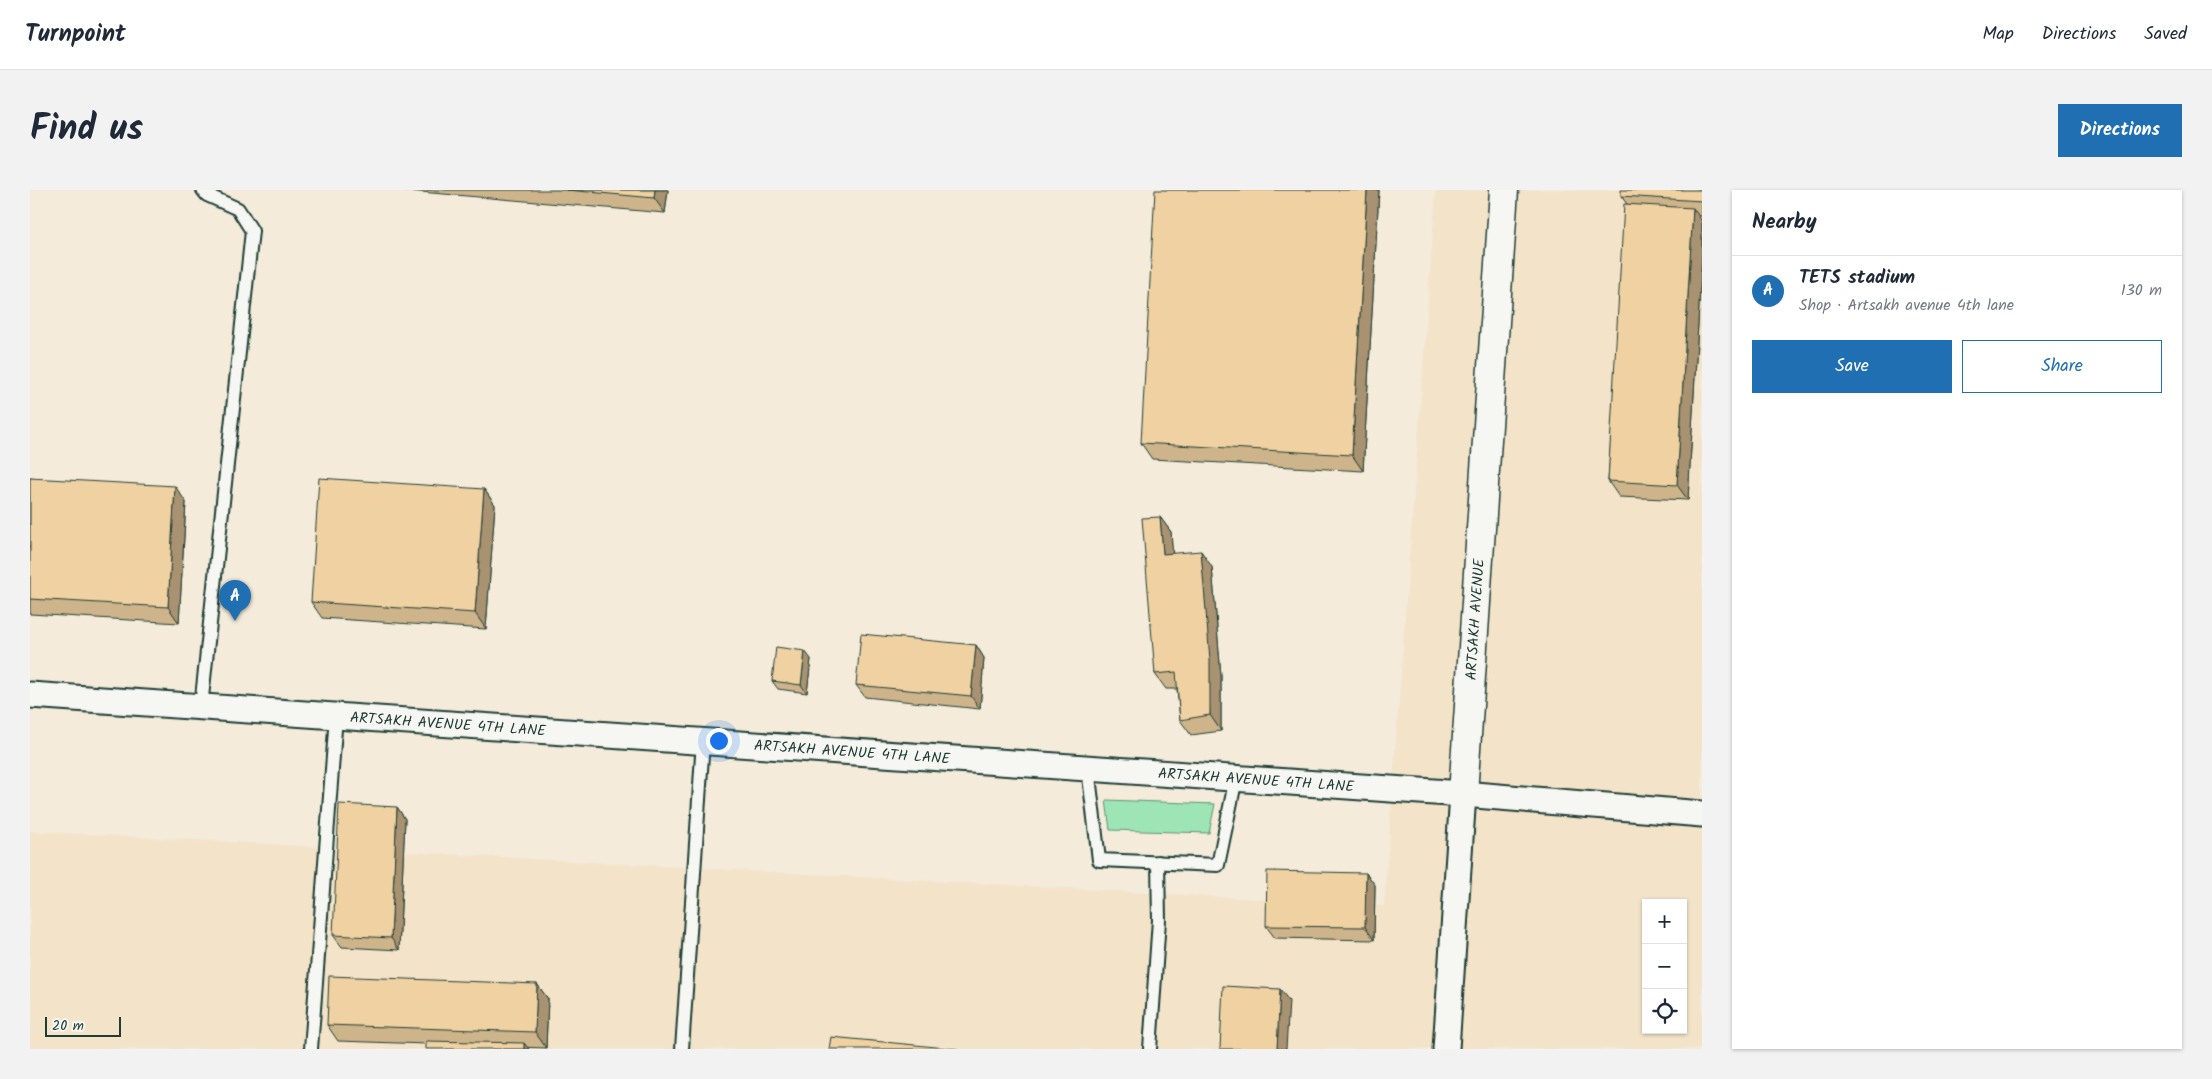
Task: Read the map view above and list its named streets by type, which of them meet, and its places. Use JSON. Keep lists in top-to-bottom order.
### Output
{
  "streets": {
    "street": ["ARTSAKH AVENUE", "ARTSAKH AVENUE 4TH LANE"]
  },
  "crossings": [
    ["ARTSAKH AVENUE", "ARTSAKH AVENUE 4TH LANE"]
  ],
  "scale_bar": "20 m",
  "page": {
    "header": "Turnpoint",
    "nav": ["Map", "Directions", "Saved"],
    "title": "Find us",
    "buttons": [
      "Directions",
      ["Save", "Share"]
    ],
    "heading": "Nearby",
    "list": [
      {
        "mark": "A",
        "name": "TETS stadium",
        "note": "Shop · Artsakh avenue 4th lane",
        "value": "130 m"
      }
    ],
    "pins": "A",
    "map_buttons": ["+", "−"],
    "scale": "20 m"
  }
}
